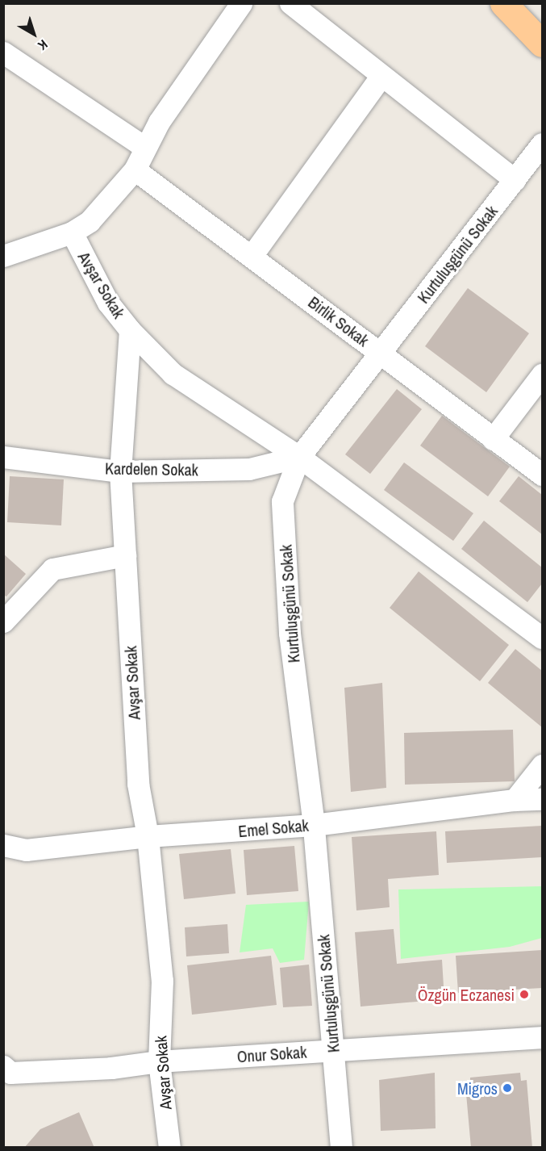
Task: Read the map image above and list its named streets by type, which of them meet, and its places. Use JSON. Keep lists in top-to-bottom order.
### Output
{
  "streets": {
    "street": [
      "Kurtuluşgünü Sokak",
      "Avşar Sokak",
      "Birlik Sokak",
      "Kardelen Sokak",
      "Emel Sokak",
      "Onur Sokak"
    ]
  },
  "crossings": [
    ["Kurtuluşgünü Sokak", "Birlik Sokak"],
    ["Kurtuluşgünü Sokak", "Kardelen Sokak"],
    ["Kurtuluşgünü Sokak", "Emel Sokak"],
    ["Kurtuluşgünü Sokak", "Onur Sokak"],
    ["Avşar Sokak", "Kardelen Sokak"],
    ["Avşar Sokak", "Emel Sokak"],
    ["Avşar Sokak", "Onur Sokak"]
  ],
  "places": ["Özgün Eczanesi", "Migros"],
  "north": "bottom right"
}
